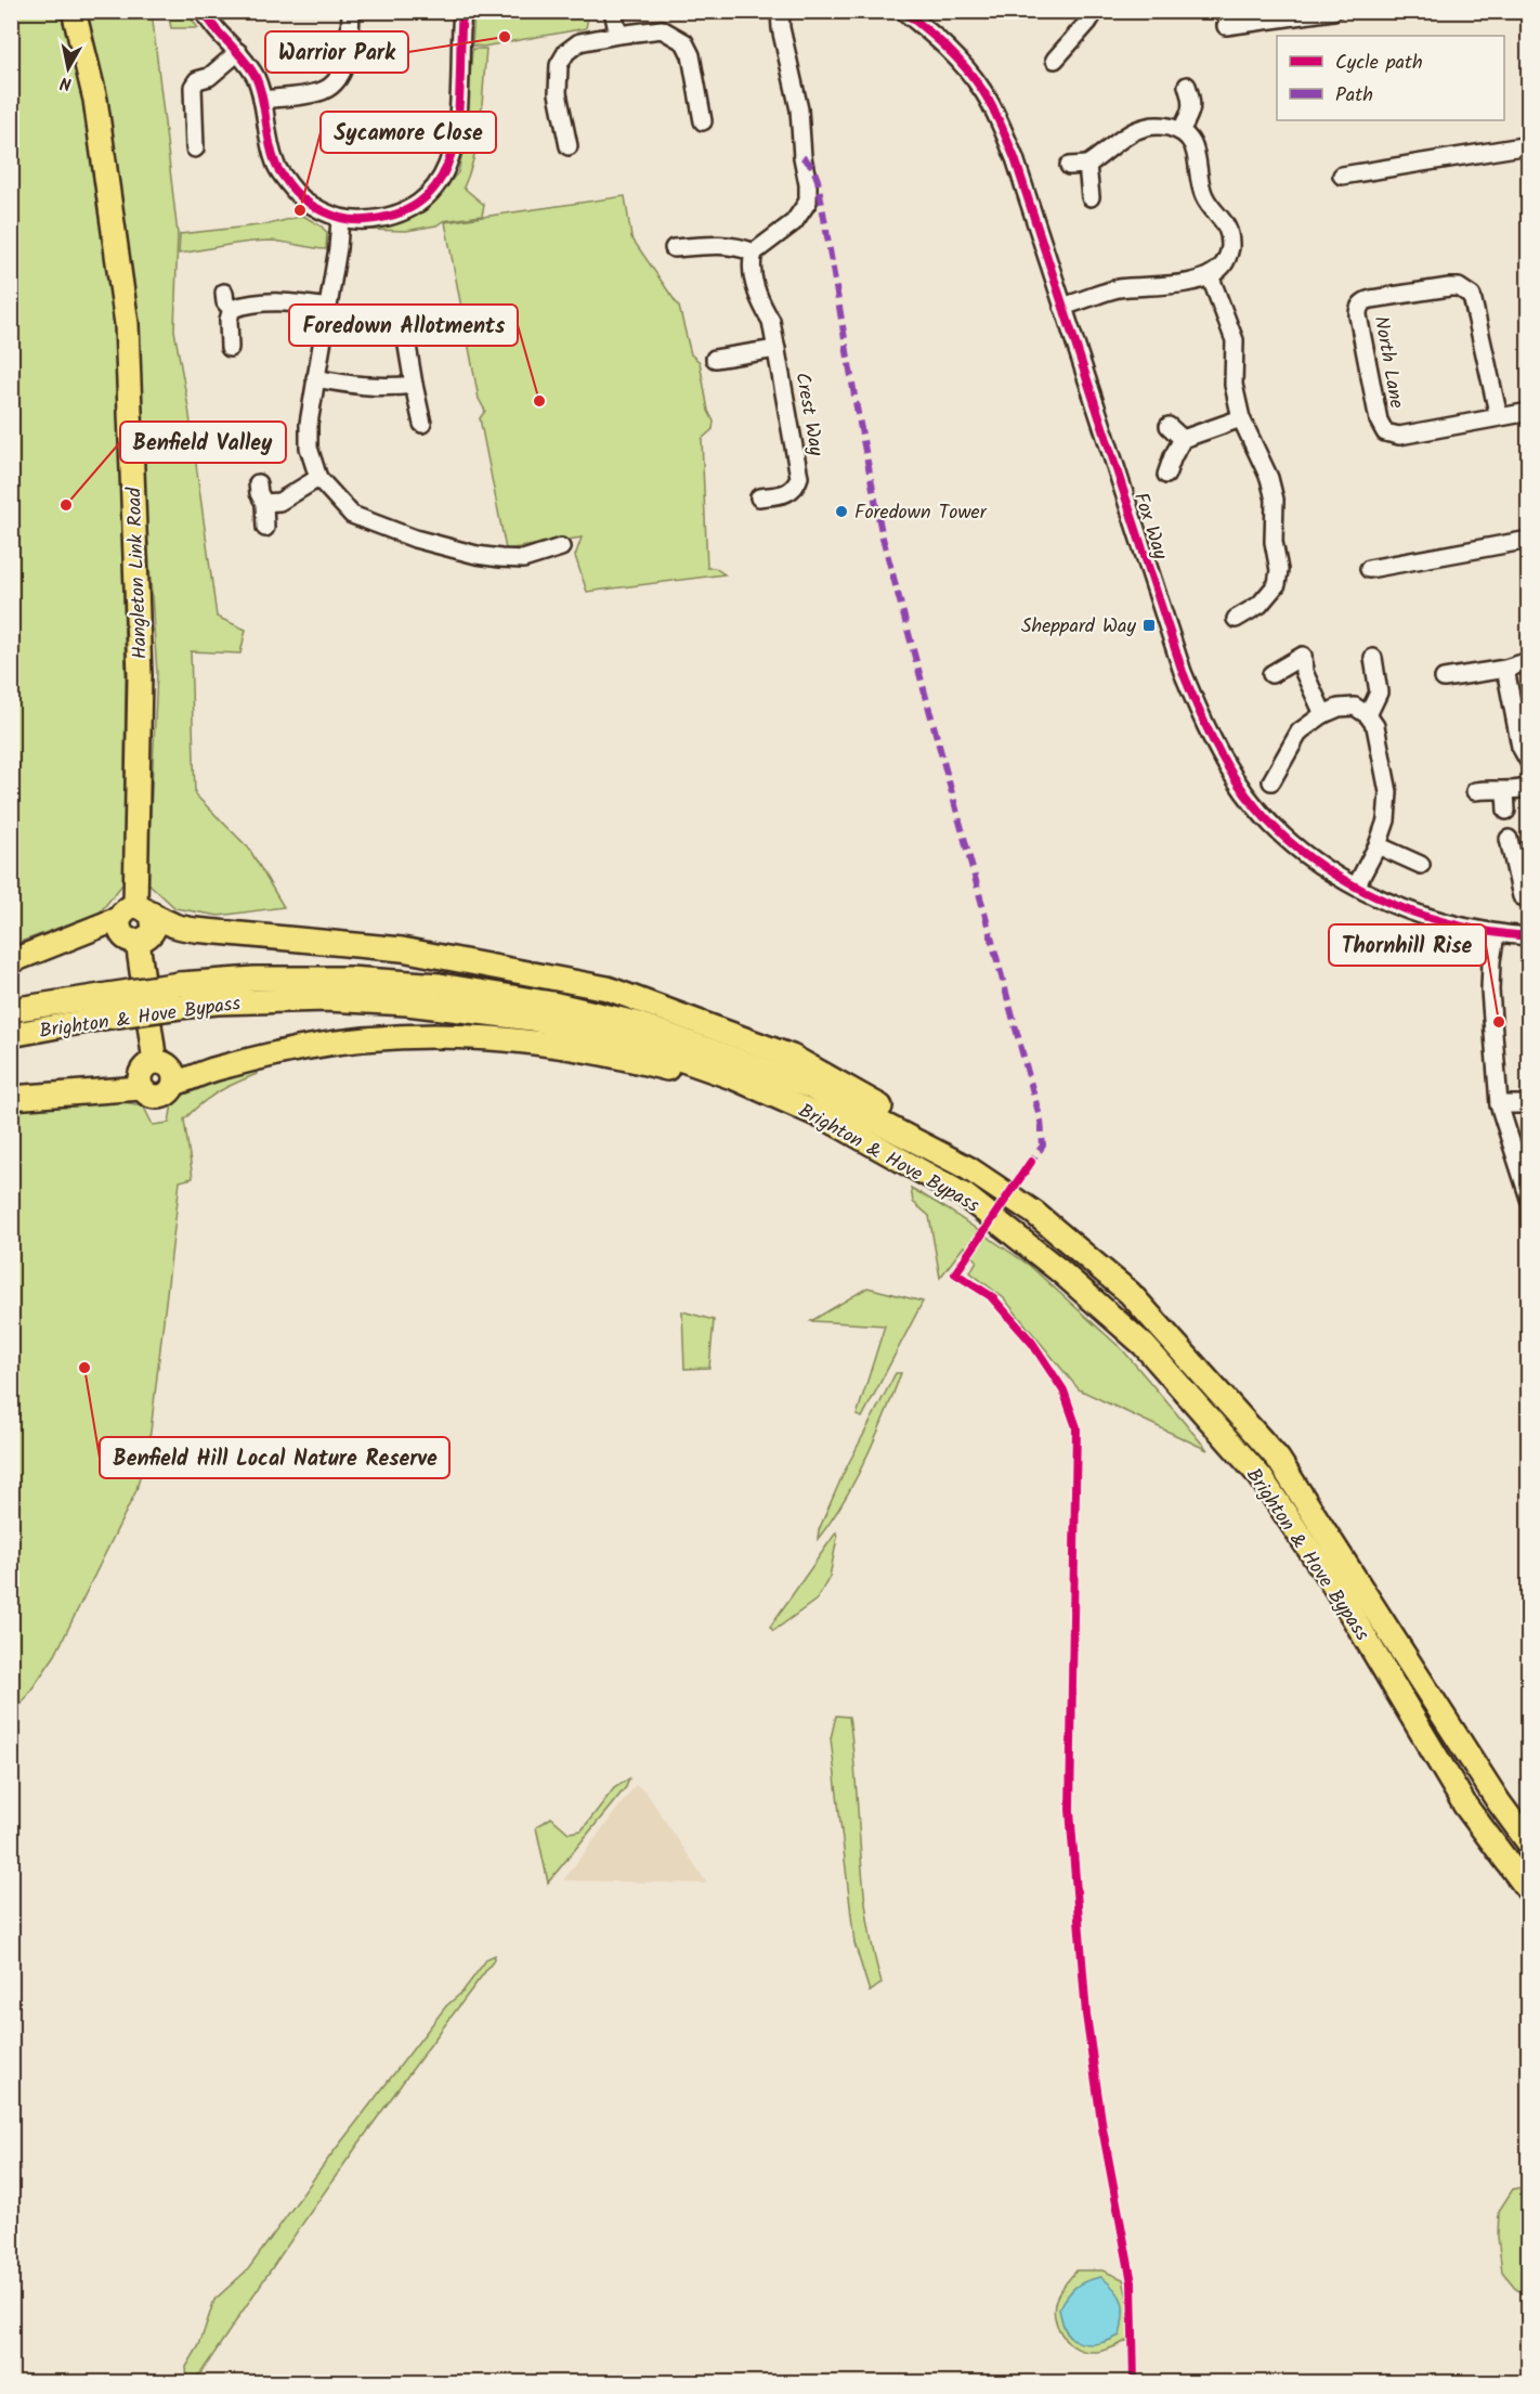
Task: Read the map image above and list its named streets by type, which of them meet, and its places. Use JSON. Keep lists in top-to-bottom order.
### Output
{
  "streets": {
    "highway": ["Hangleton Link Road", "Brighton & Hove Bypass"],
    "street": ["North Lane", "Crest Way", "Fox Way"]
  },
  "places": {
    "other": [
      "Warrior Park",
      "Sycamore Close",
      "Foredown Allotments",
      "Benfield Valley",
      "Foredown Tower",
      "Thornhill Rise",
      "Benfield Hill Local Nature Reserve"
    ],
    "transit": ["Sheppard Way"]
  },
  "legend": ["Cycle path", "Path"],
  "north": "bottom"
}
